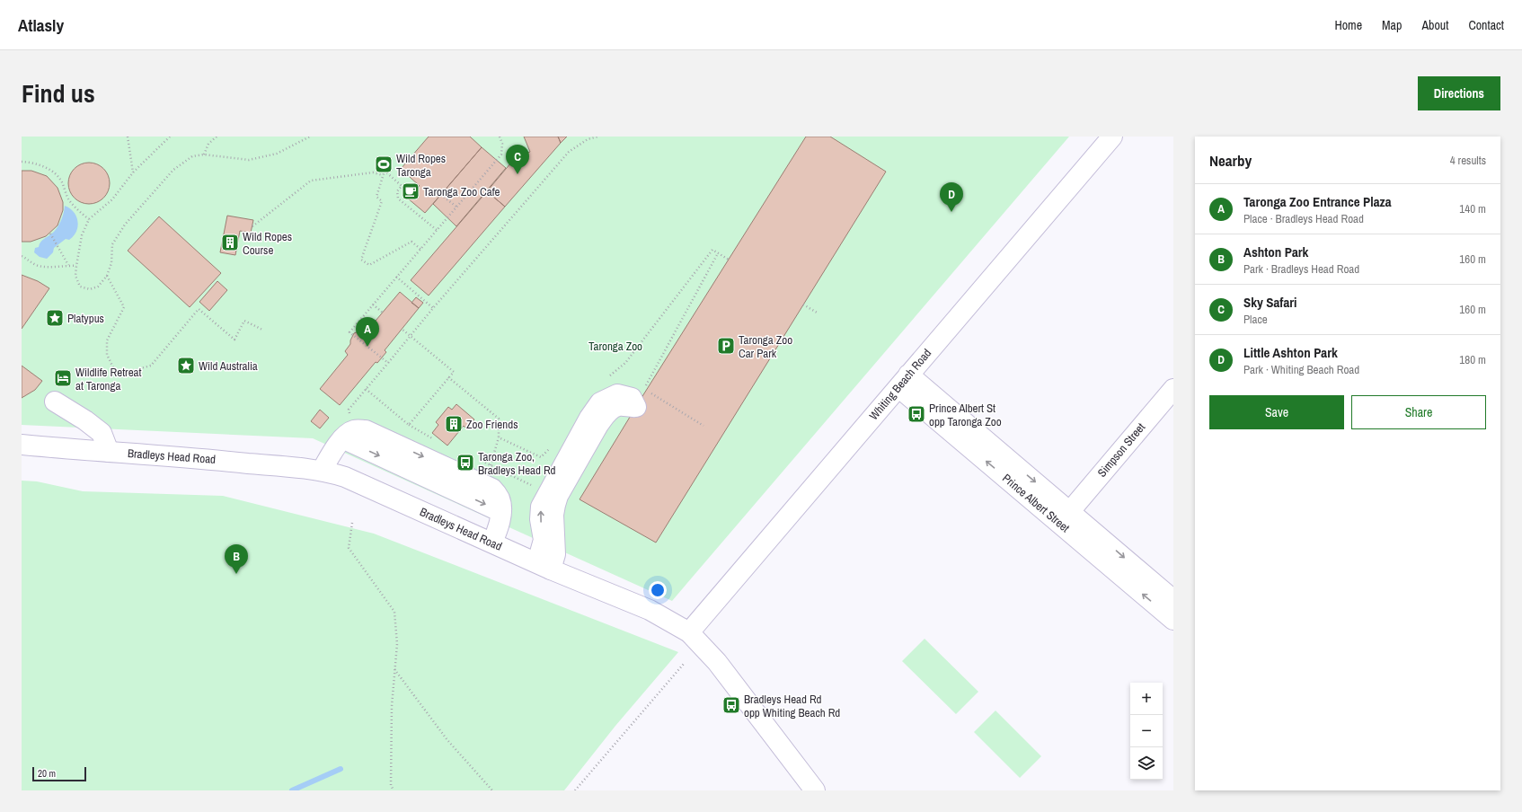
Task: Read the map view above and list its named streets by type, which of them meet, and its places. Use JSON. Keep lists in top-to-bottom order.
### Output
{
  "streets": {
    "street": [
      "Whiting Beach Road",
      "Simpson Street",
      "Bradleys Head Road",
      "Prince Albert Street"
    ]
  },
  "crossings": [
    ["Whiting Beach Road", "Bradleys Head Road"],
    ["Whiting Beach Road", "Prince Albert Street"],
    ["Simpson Street", "Prince Albert Street"]
  ],
  "parks": ["Taronga Zoo"],
  "places": {
    "sports": ["Wild Ropes Taronga"],
    "cafe": ["Taronga Zoo Cafe"],
    "building": ["Wild Ropes Course", "Zoo Friends"],
    "place": ["Platypus", "Wild Australia"],
    "parking": ["Taronga Zoo Car Park"],
    "hotel": ["Wildlife Retreat at Taronga"],
    "bus stop": ["Prince Albert St opp Taronga Zoo", "Taronga Zoo, Bradleys Head Rd", "Bradleys Head Rd opp Whiting Beach Rd"]
  },
  "scale_bar": "20 m",
  "page": {
    "header": "Atlasly",
    "nav": [
      "Home",
      "Map",
      "About",
      "Contact"
    ],
    "title": "Find us",
    "buttons": [
      "Directions",
      ["Save", "Share"]
    ],
    "heading": ["Nearby", "4 results"],
    "pins": [
      "C",
      "D",
      "A",
      "B"
    ],
    "list": [
      {
        "mark": "A",
        "name": "Taronga Zoo Entrance Plaza",
        "note": "Place · Bradleys Head Road",
        "value": "140 m"
      },
      {
        "mark": "B",
        "name": "Ashton Park",
        "note": "Park · Bradleys Head Road",
        "value": "160 m"
      },
      {
        "mark": "C",
        "name": "Sky Safari",
        "note": "Place",
        "value": "160 m"
      },
      {
        "mark": "D",
        "name": "Little Ashton Park",
        "note": "Park · Whiting Beach Road",
        "value": "180 m"
      }
    ],
    "map_buttons": ["+", "−"],
    "scale": "20 m"
  }
}
